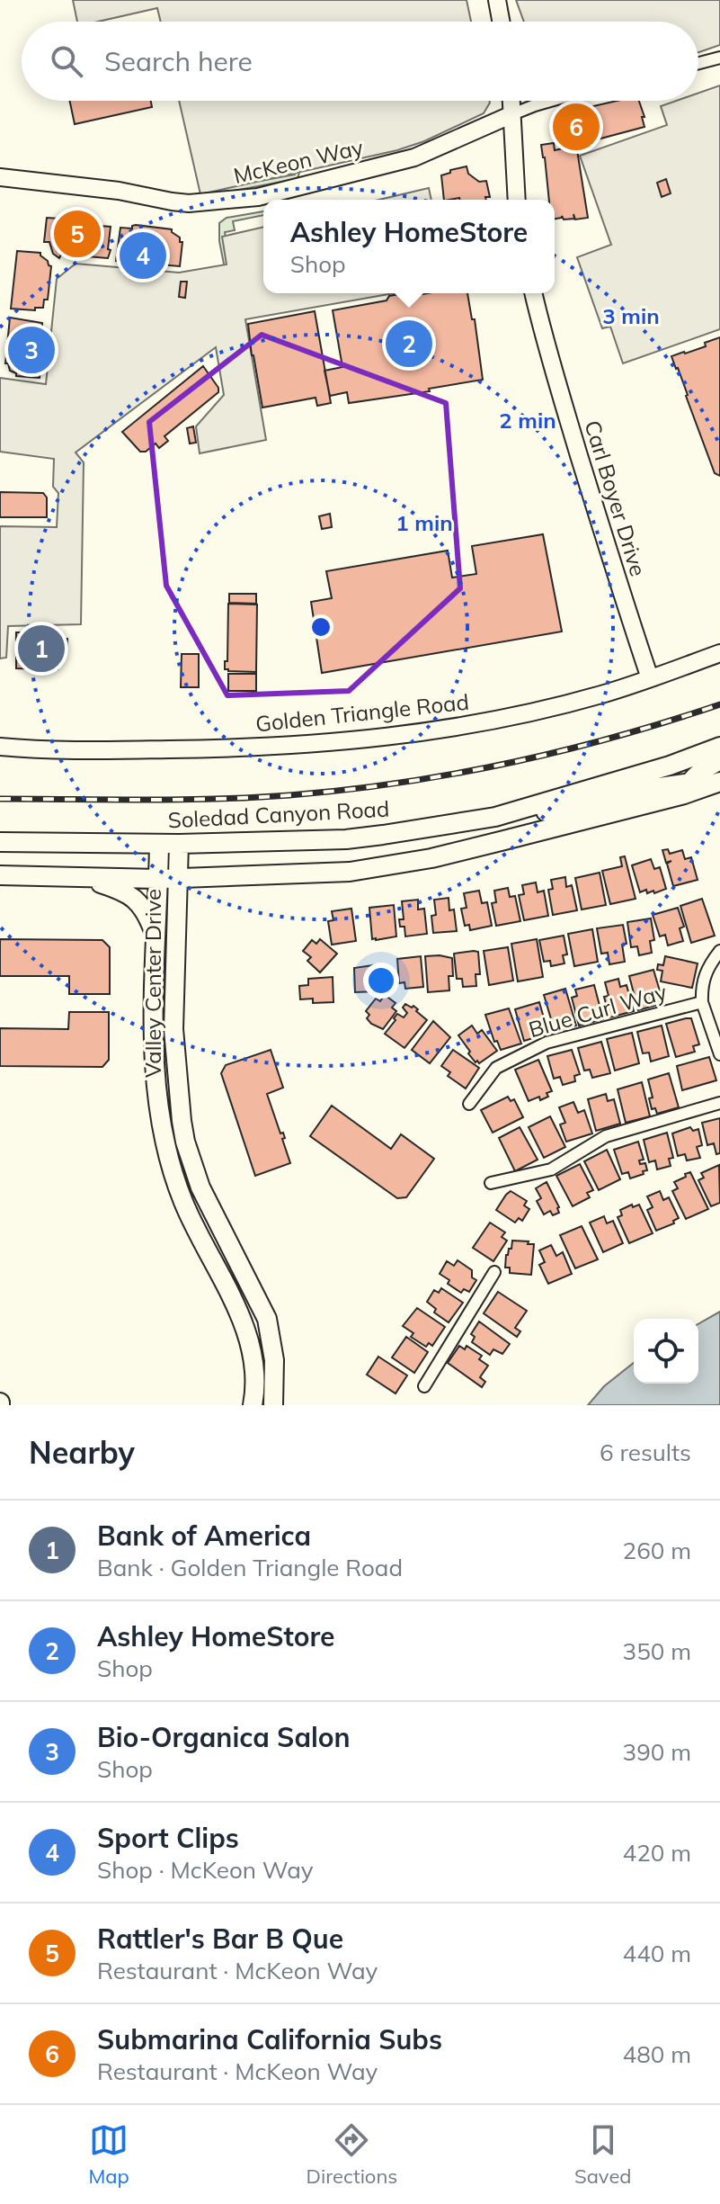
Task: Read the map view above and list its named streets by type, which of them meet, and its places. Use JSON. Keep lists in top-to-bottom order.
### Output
{
  "streets": {
    "main road": ["Soledad Canyon Road", "Valley Center Drive"],
    "street": [
      "McKeon Way",
      "Carl Boyer Drive",
      "Golden Triangle Road",
      "Blue Curl Way"
    ]
  },
  "crossings": [
    ["Carl Boyer Drive", "Golden Triangle Road"],
    ["Soledad Canyon Road", "Valley Center Drive"]
  ],
  "page": {
    "search": "Search here",
    "pins": [
      "6",
      "5",
      "4",
      "2",
      "3",
      "1"
    ],
    "popup": ["Ashley HomeStore", "Shop"],
    "heading": ["Nearby", "6 results"],
    "list": [
      {
        "mark": "1",
        "name": "Bank of America",
        "note": "Bank · Golden Triangle Road",
        "value": "260 m"
      },
      {
        "mark": "2",
        "name": "Ashley HomeStore",
        "note": "Shop",
        "value": "350 m"
      },
      {
        "mark": "3",
        "name": "Bio-Organica Salon",
        "note": "Shop",
        "value": "390 m"
      },
      {
        "mark": "4",
        "name": "Sport Clips",
        "note": "Shop · McKeon Way",
        "value": "420 m"
      },
      {
        "mark": "5",
        "name": "Rattler's Bar B Que",
        "note": "Restaurant · McKeon Way",
        "value": "440 m"
      },
      {
        "mark": "6",
        "name": "Submarina California Subs",
        "note": "Restaurant · McKeon Way",
        "value": "480 m"
      }
    ],
    "nav": ["Map", "Directions", "Saved"]
  },
  "rings": ["3 min", "2 min", "1 min"]
}
